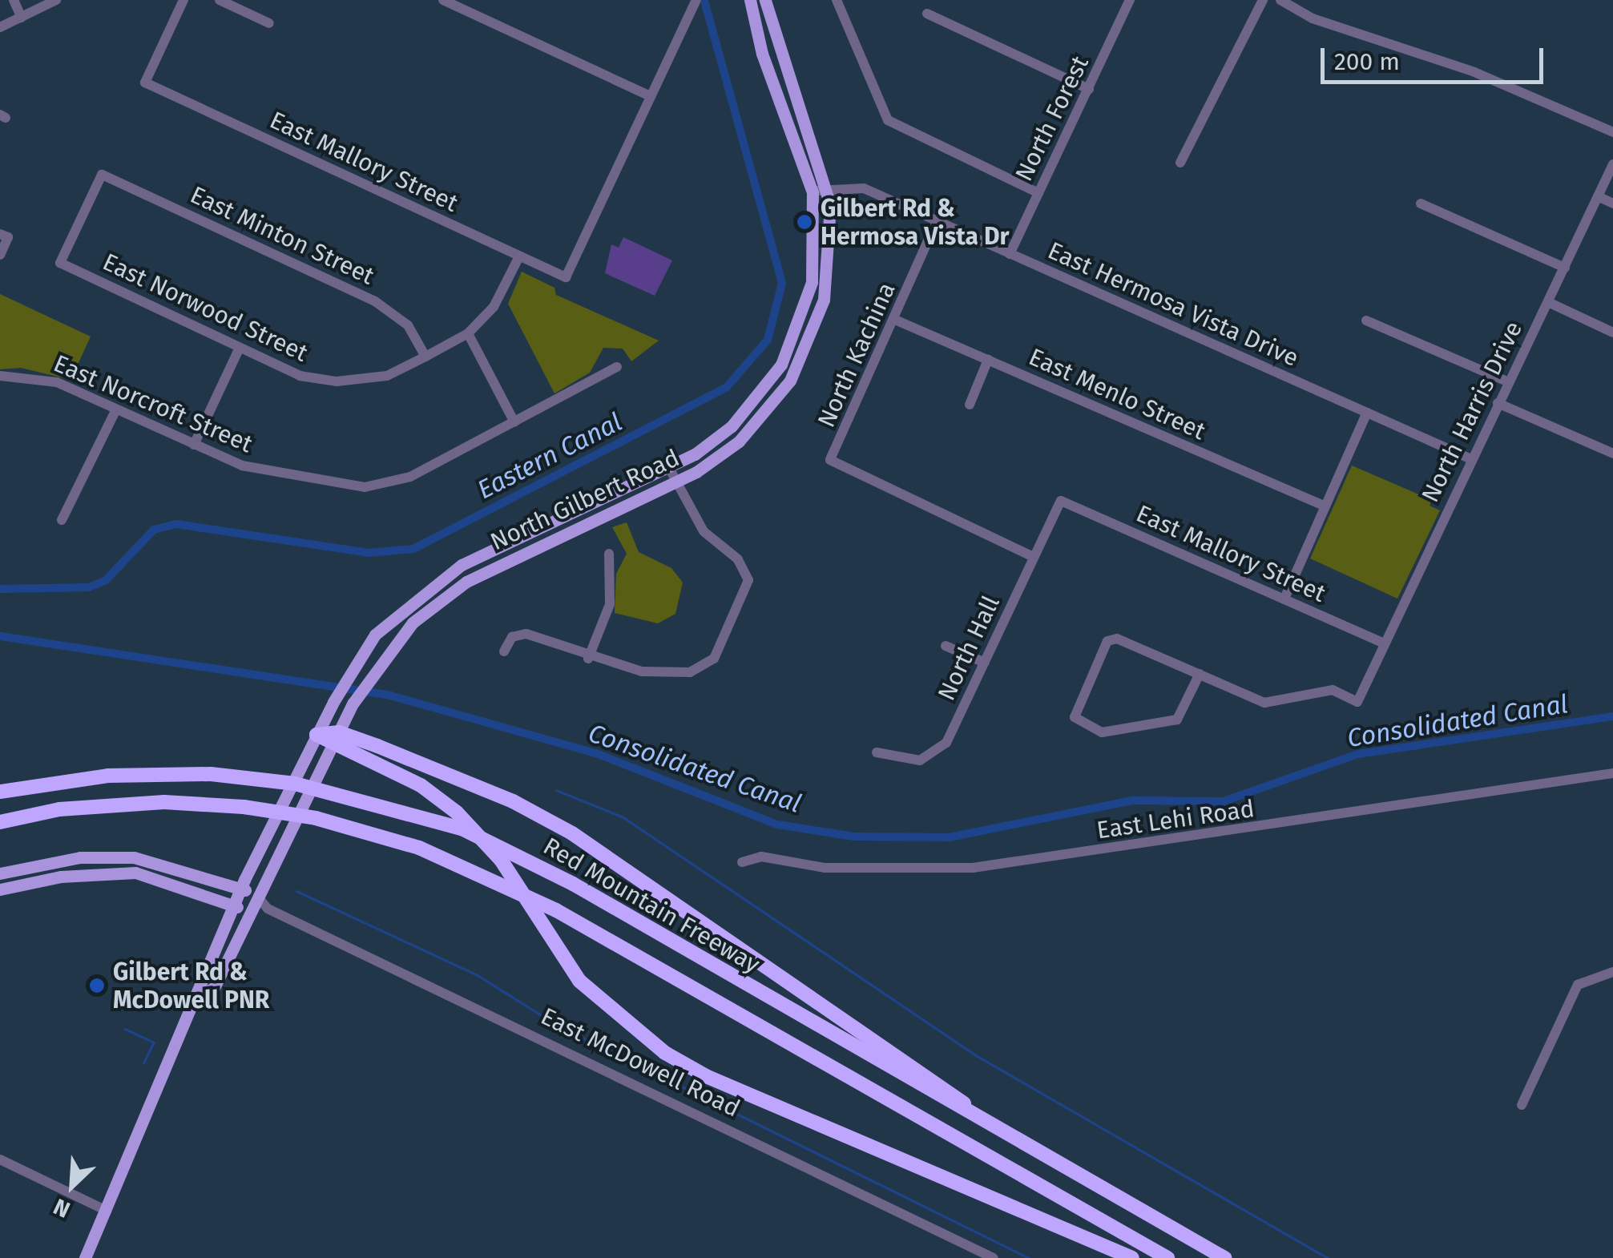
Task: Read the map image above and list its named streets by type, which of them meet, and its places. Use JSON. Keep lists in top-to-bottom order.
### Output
{
  "streets": {
    "highway": ["Red Mountain Freeway"],
    "main road": ["North Gilbert Road", "East McDowell Road"],
    "street": [
      "North Forest",
      "East Mallory Street",
      "East Minton Street",
      "East Hermosa Vista Drive",
      "East Norwood Street",
      "North Kachina",
      "East Menlo Street",
      "East Norcroft Street",
      "North Harris Drive",
      "North Hall",
      "East Lehi Road"
    ]
  },
  "crossings": [
    ["North Forest", "East Hermosa Vista Drive"],
    ["East Mallory Street", "East Norwood Street"],
    ["East Mallory Street", "North Harris Drive"],
    ["East Mallory Street", "North Hall"],
    ["East Minton Street", "East Norwood Street"],
    ["East Hermosa Vista Drive", "North Kachina"],
    ["East Hermosa Vista Drive", "North Harris Drive"],
    ["East Hermosa Vista Drive", "North Gilbert Road"],
    ["North Kachina", "East Menlo Street"],
    ["North Kachina", "North Hall"],
    ["North Gilbert Road", "East McDowell Road"]
  ],
  "water": ["Eastern Canal", "Consolidated Canal"],
  "places": ["Gilbert Rd & Hermosa Vista Dr", "Gilbert Rd & McDowell PNR"],
  "scale_bar": "200 m",
  "north": "bottom left"
}
